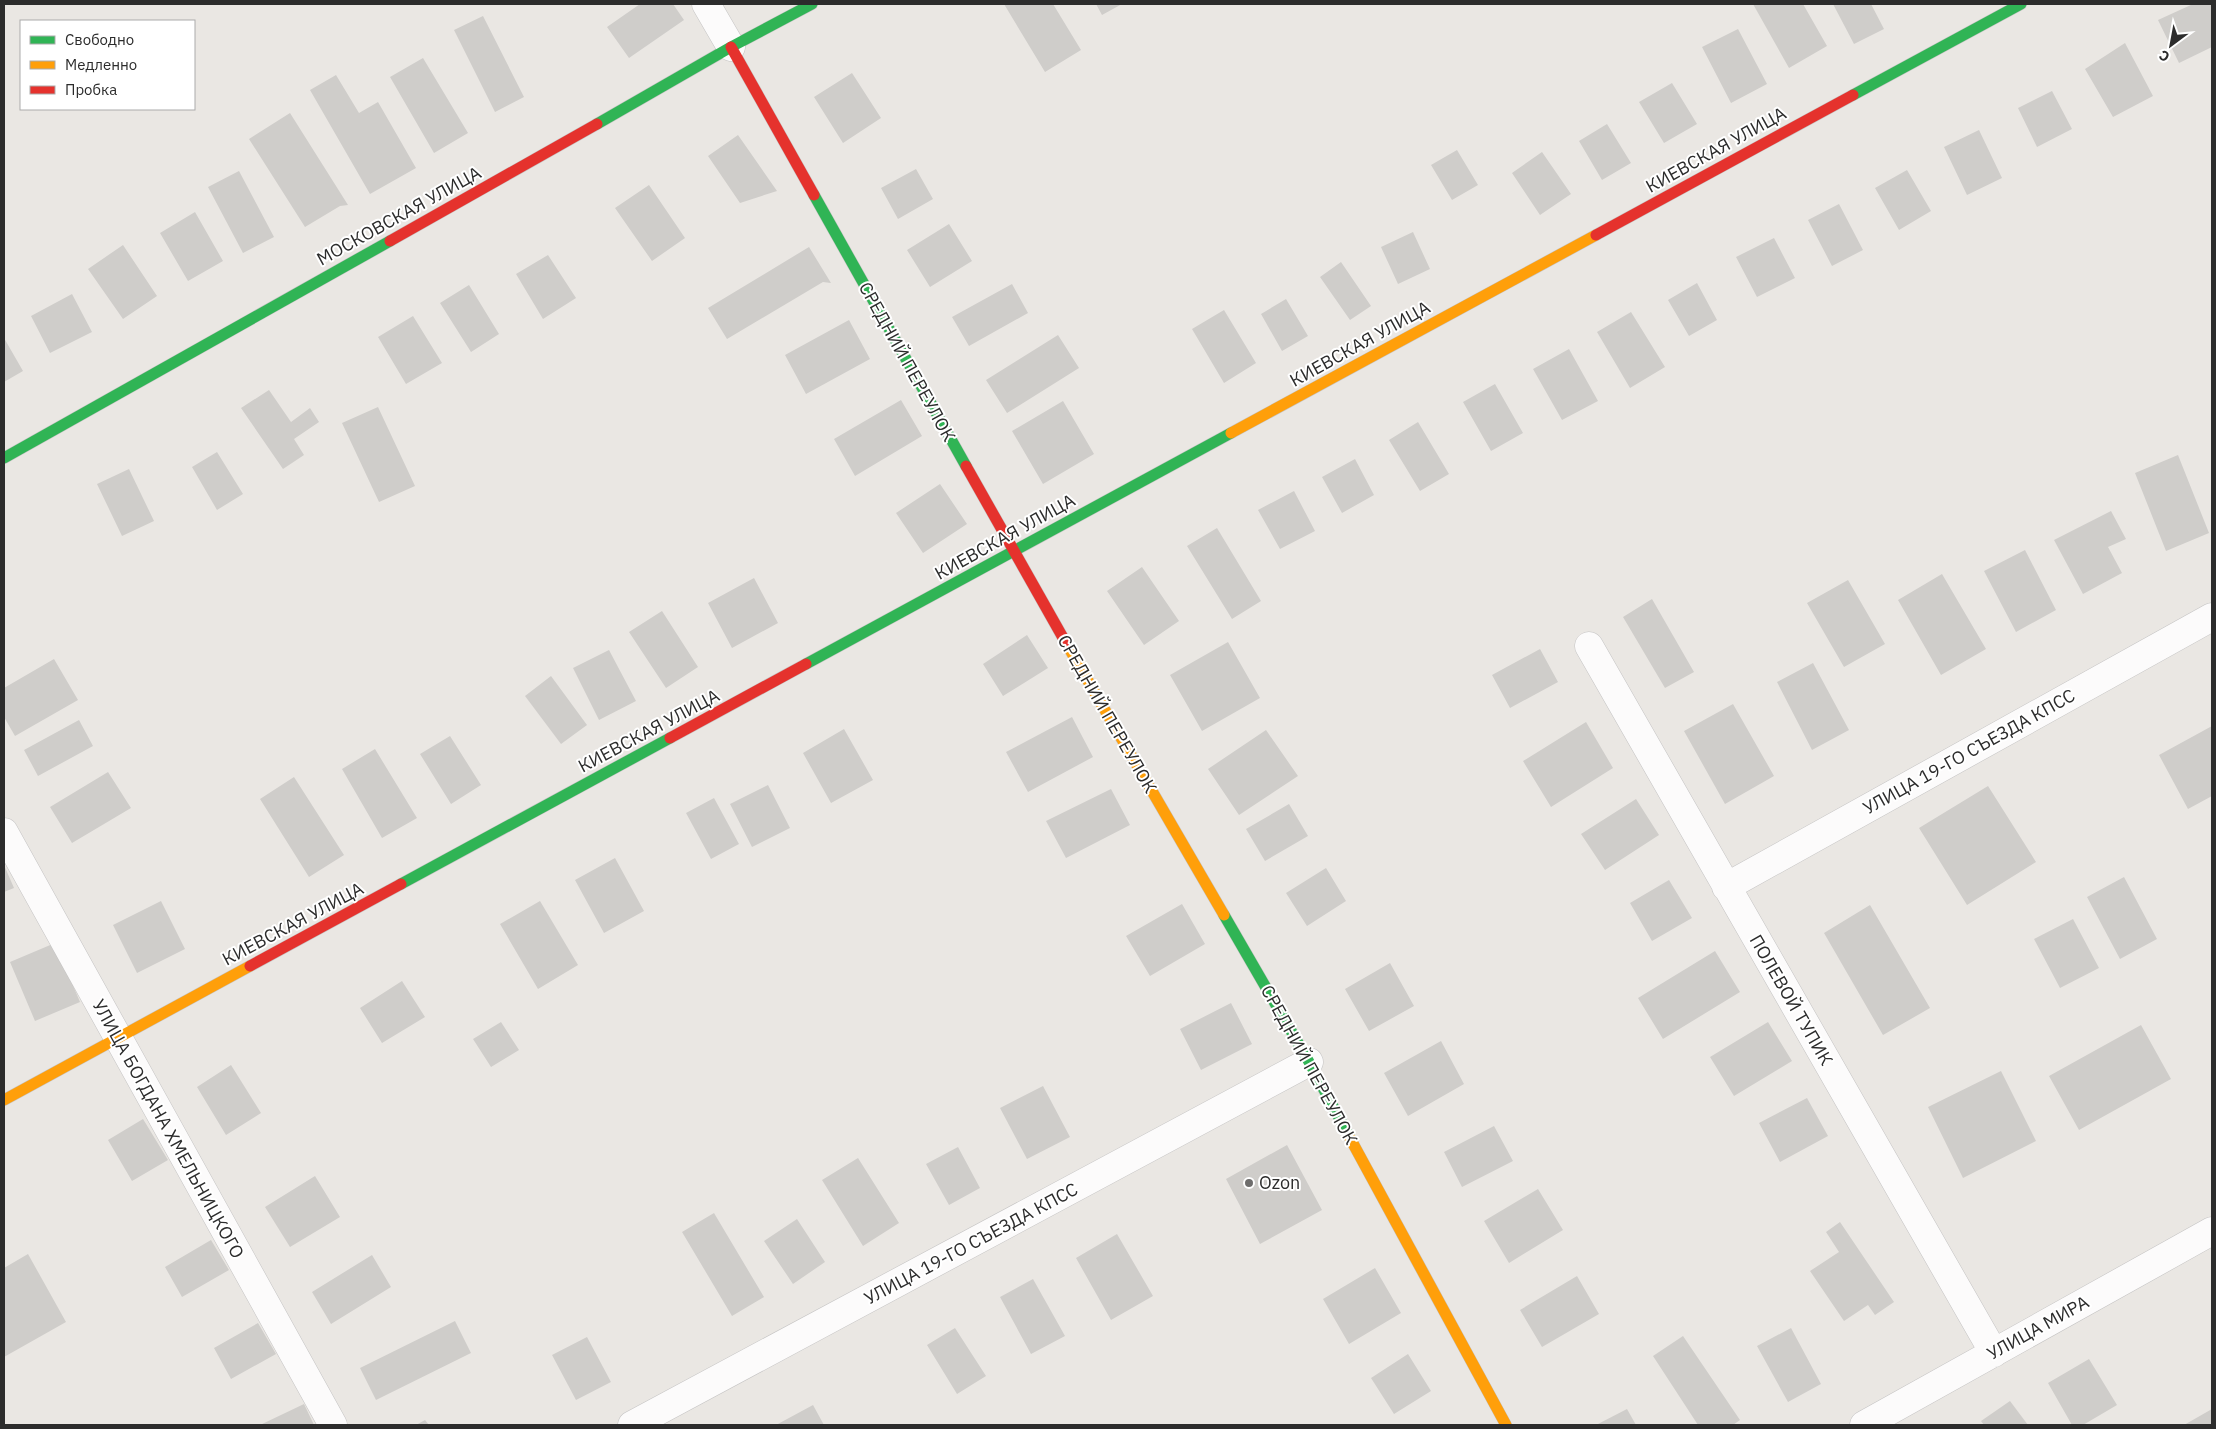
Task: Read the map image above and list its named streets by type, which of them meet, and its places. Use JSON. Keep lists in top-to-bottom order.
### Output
{
  "streets": {
    "street": [
      "КИЕВСКАЯ УЛИЦА",
      "МОСКОВСКАЯ УЛИЦА",
      "СРЕДНИЙ ПЕРЕУЛОК",
      "УЛИЦА 19-ГО СЪЕЗДА КПСС",
      "ПОЛЕВОЙ ТУПИК",
      "УЛИЦА БОГДАНА ХМЕЛЬНИЦКОГО",
      "УЛИЦА МИРА"
    ]
  },
  "crossings": [
    ["КИЕВСКАЯ УЛИЦА", "СРЕДНИЙ ПЕРЕУЛОК"],
    ["КИЕВСКАЯ УЛИЦА", "УЛИЦА БОГДАНА ХМЕЛЬНИЦКОГО"],
    ["МОСКОВСКАЯ УЛИЦА", "СРЕДНИЙ ПЕРЕУЛОК"],
    ["СРЕДНИЙ ПЕРЕУЛОК", "УЛИЦА 19-ГО СЪЕЗДА КПСС"],
    ["УЛИЦА 19-ГО СЪЕЗДА КПСС", "ПОЛЕВОЙ ТУПИК"],
    ["ПОЛЕВОЙ ТУПИК", "УЛИЦА МИРА"]
  ],
  "places": ["Ozon"],
  "legend": ["Свободно", "Медленно", "Пробка"],
  "north": "bottom left"
}
